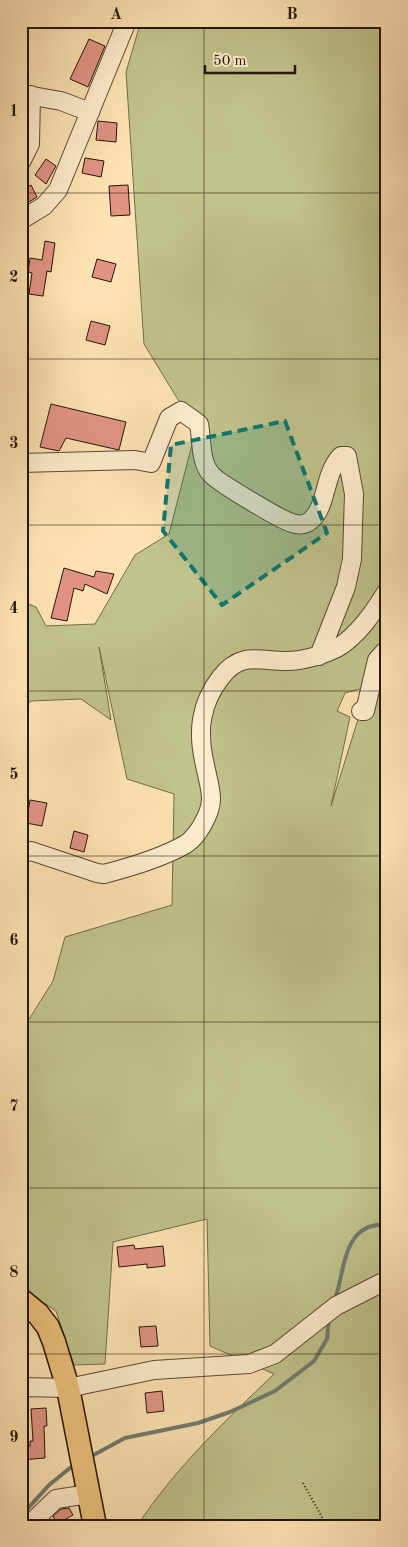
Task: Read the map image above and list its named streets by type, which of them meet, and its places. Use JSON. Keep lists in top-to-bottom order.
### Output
{
  "scale_bar": "50 m",
  "grid": {
    "columns": ["A", "B"],
    "rows": [
      "1",
      "2",
      "3",
      "4",
      "5",
      "6",
      "7",
      "8",
      "9"
    ]
  }
}
